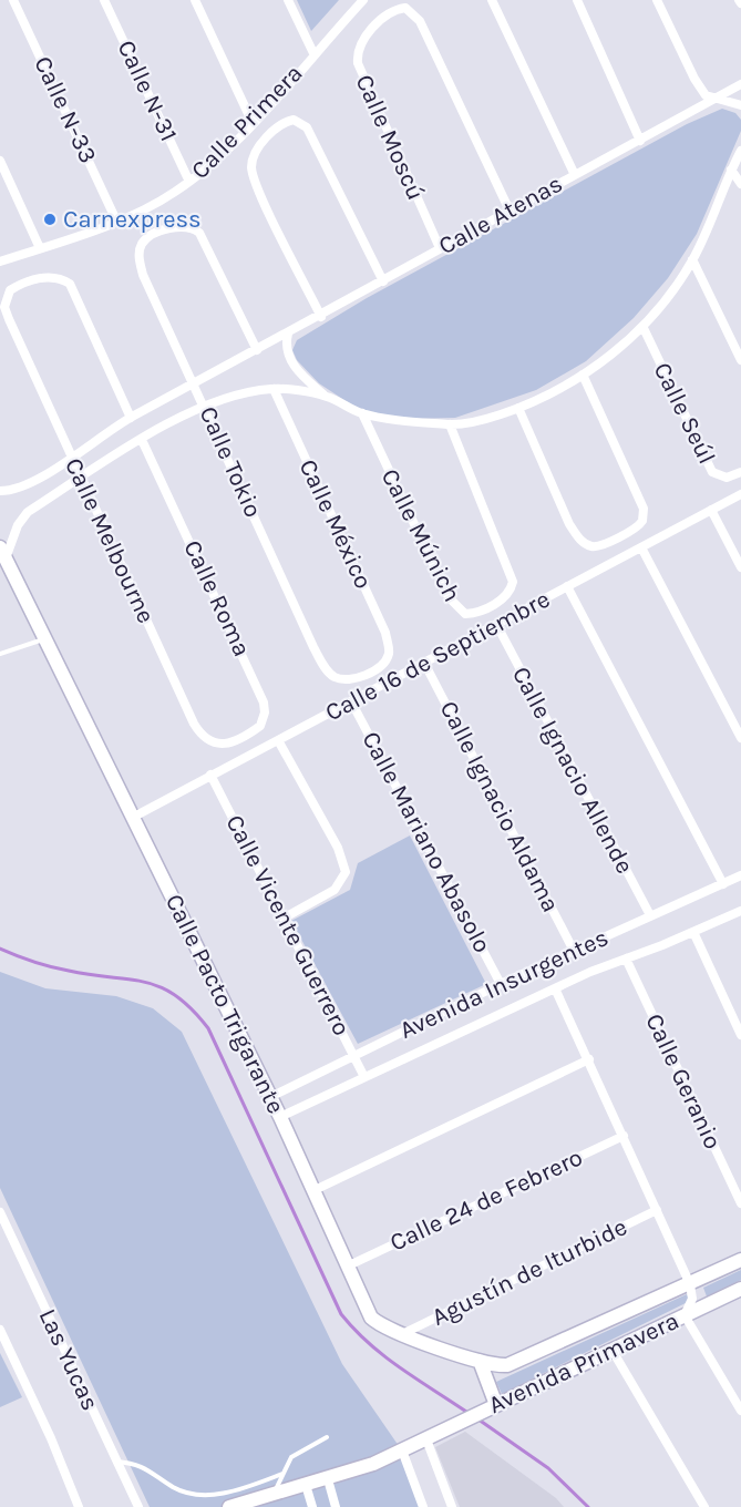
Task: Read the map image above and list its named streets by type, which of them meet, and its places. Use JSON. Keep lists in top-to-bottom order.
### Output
{
  "streets": {
    "street": [
      "Calle N-31",
      "Calle N-33",
      "Calle Primera",
      "Calle Moscú",
      "Calle Atenas",
      "Calle Seúl",
      "Calle Tokio",
      "Calle México",
      "Calle Múnich",
      "Calle Melbourne",
      "Calle Roma",
      "Calle 16 de Septiembre",
      "Calle Ignacio Allende",
      "Calle Ignacio Aldama",
      "Calle Mariano Abasolo",
      "Calle Vicente Guerrero",
      "Avenida Insurgentes",
      "Calle Pacto Trigarante",
      "Calle Geranio",
      "Calle 24 de Febrero",
      "Agustín de Iturbide",
      "Las Yucas",
      "Avenida Primavera"
    ]
  },
  "crossings": [
    ["Calle N-31", "Calle Primera"],
    ["Calle N-33", "Calle Primera"],
    ["Calle Moscú", "Calle Atenas"],
    ["Calle Atenas", "Calle Tokio"],
    ["Calle Atenas", "Calle Melbourne"],
    ["Calle Tokio", "Calle México"],
    ["Calle Melbourne", "Calle Roma"],
    ["Calle 16 de Septiembre", "Calle Ignacio Allende"],
    ["Calle 16 de Septiembre", "Calle Ignacio Aldama"],
    ["Calle 16 de Septiembre", "Calle Mariano Abasolo"],
    ["Calle 16 de Septiembre", "Calle Vicente Guerrero"],
    ["Calle 16 de Septiembre", "Calle Pacto Trigarante"],
    ["Calle Ignacio Allende", "Avenida Insurgentes"],
    ["Calle Ignacio Aldama", "Avenida Insurgentes"],
    ["Calle Mariano Abasolo", "Avenida Insurgentes"],
    ["Calle Vicente Guerrero", "Avenida Insurgentes"],
    ["Avenida Insurgentes", "Calle Pacto Trigarante"],
    ["Avenida Insurgentes", "Calle Geranio"],
    ["Calle Pacto Trigarante", "Calle 24 de Febrero"],
    ["Calle Pacto Trigarante", "Agustín de Iturbide"],
    ["Calle Pacto Trigarante", "Avenida Primavera"]
  ],
  "places": ["Carnexpress"]
}
